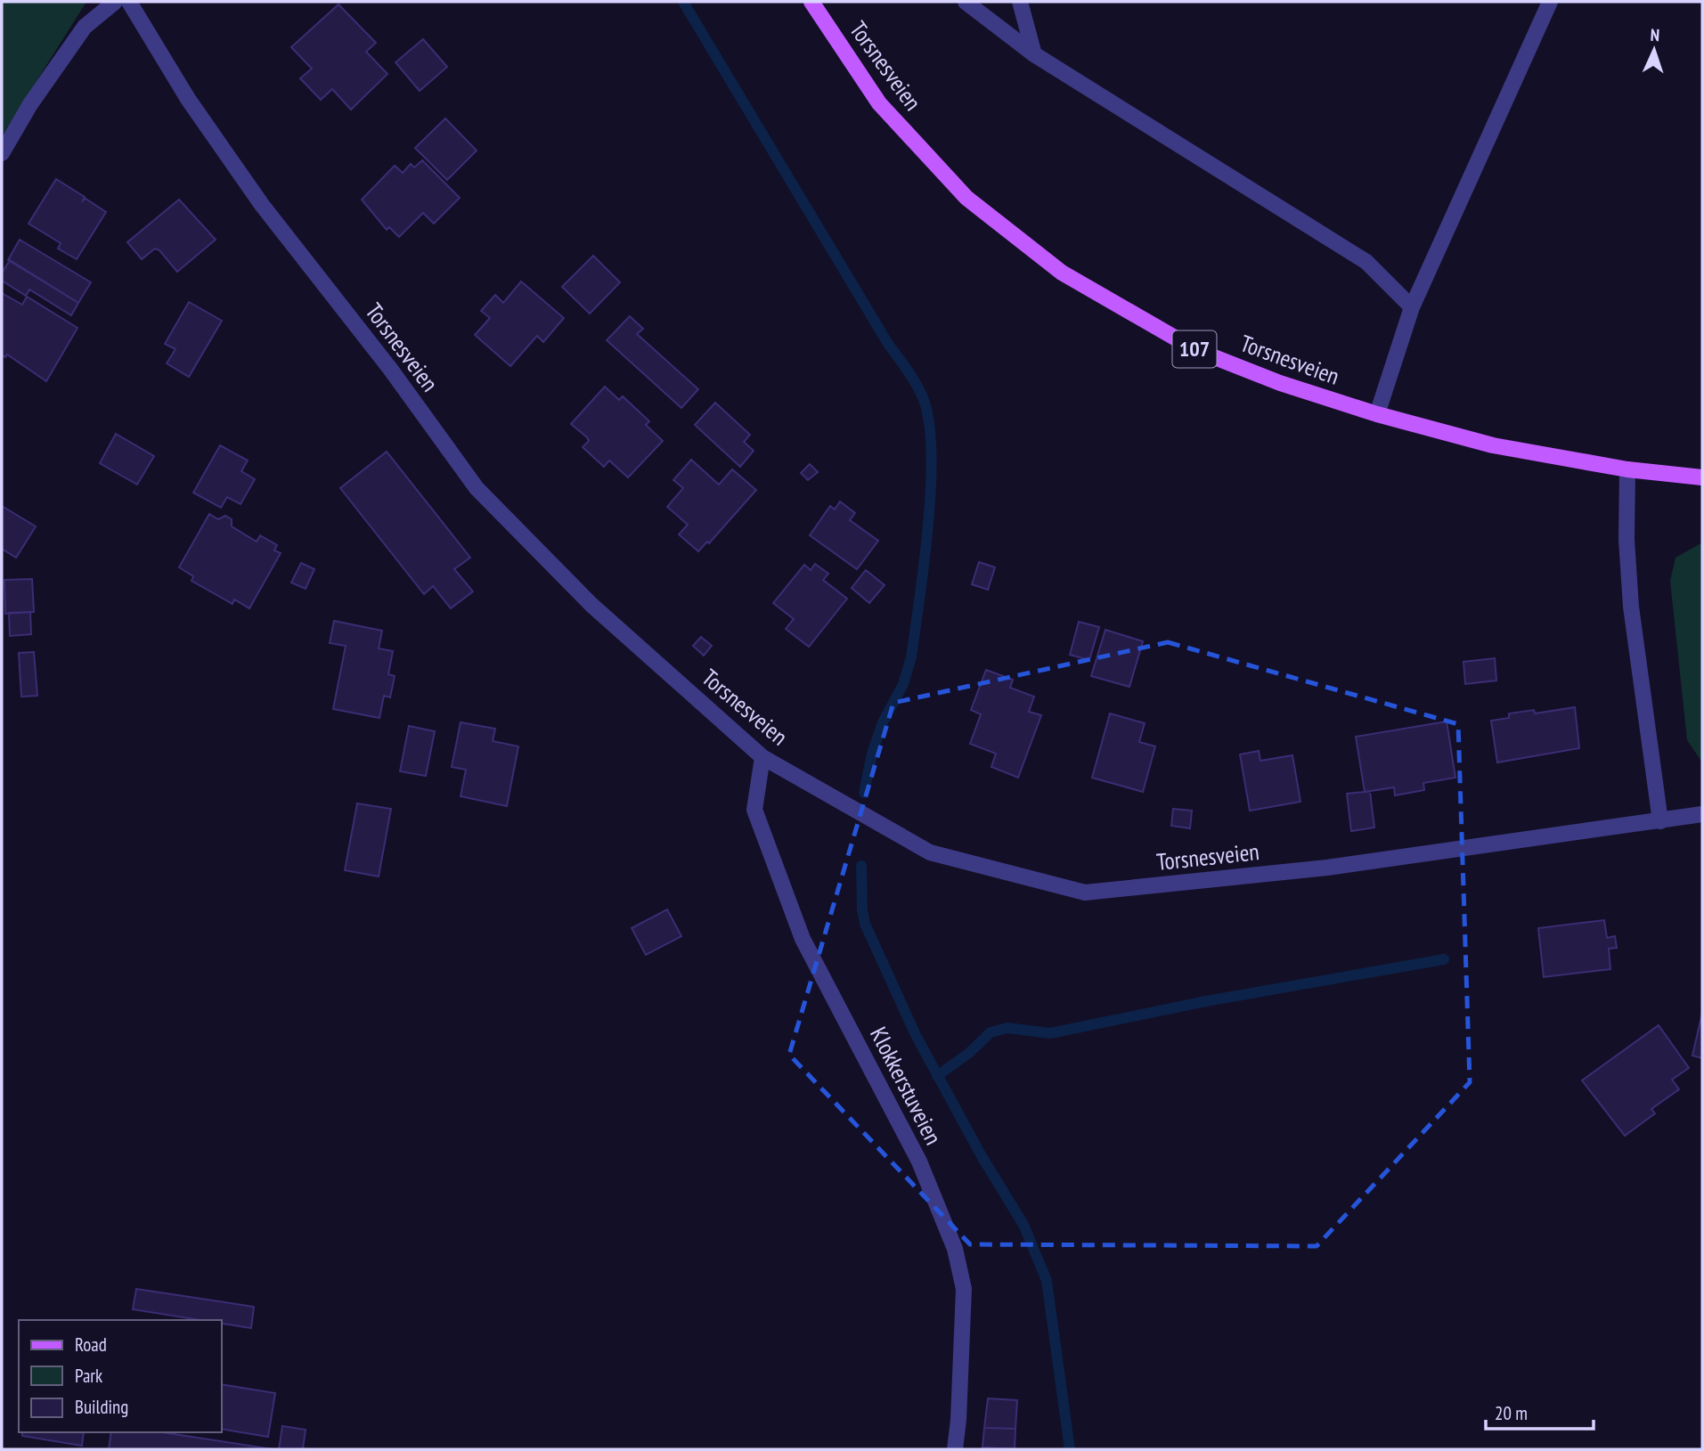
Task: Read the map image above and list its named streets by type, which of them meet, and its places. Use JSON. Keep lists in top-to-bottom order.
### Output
{
  "streets": {
    "main road": ["Torsnesveien", "107"],
    "street": ["Klokkerstuveien"]
  },
  "crossings": [
    ["Torsnesveien", "Klokkerstuveien"]
  ],
  "legend": ["Road", "Park", "Building"],
  "scale_bar": "20 m",
  "north": "top"
}
